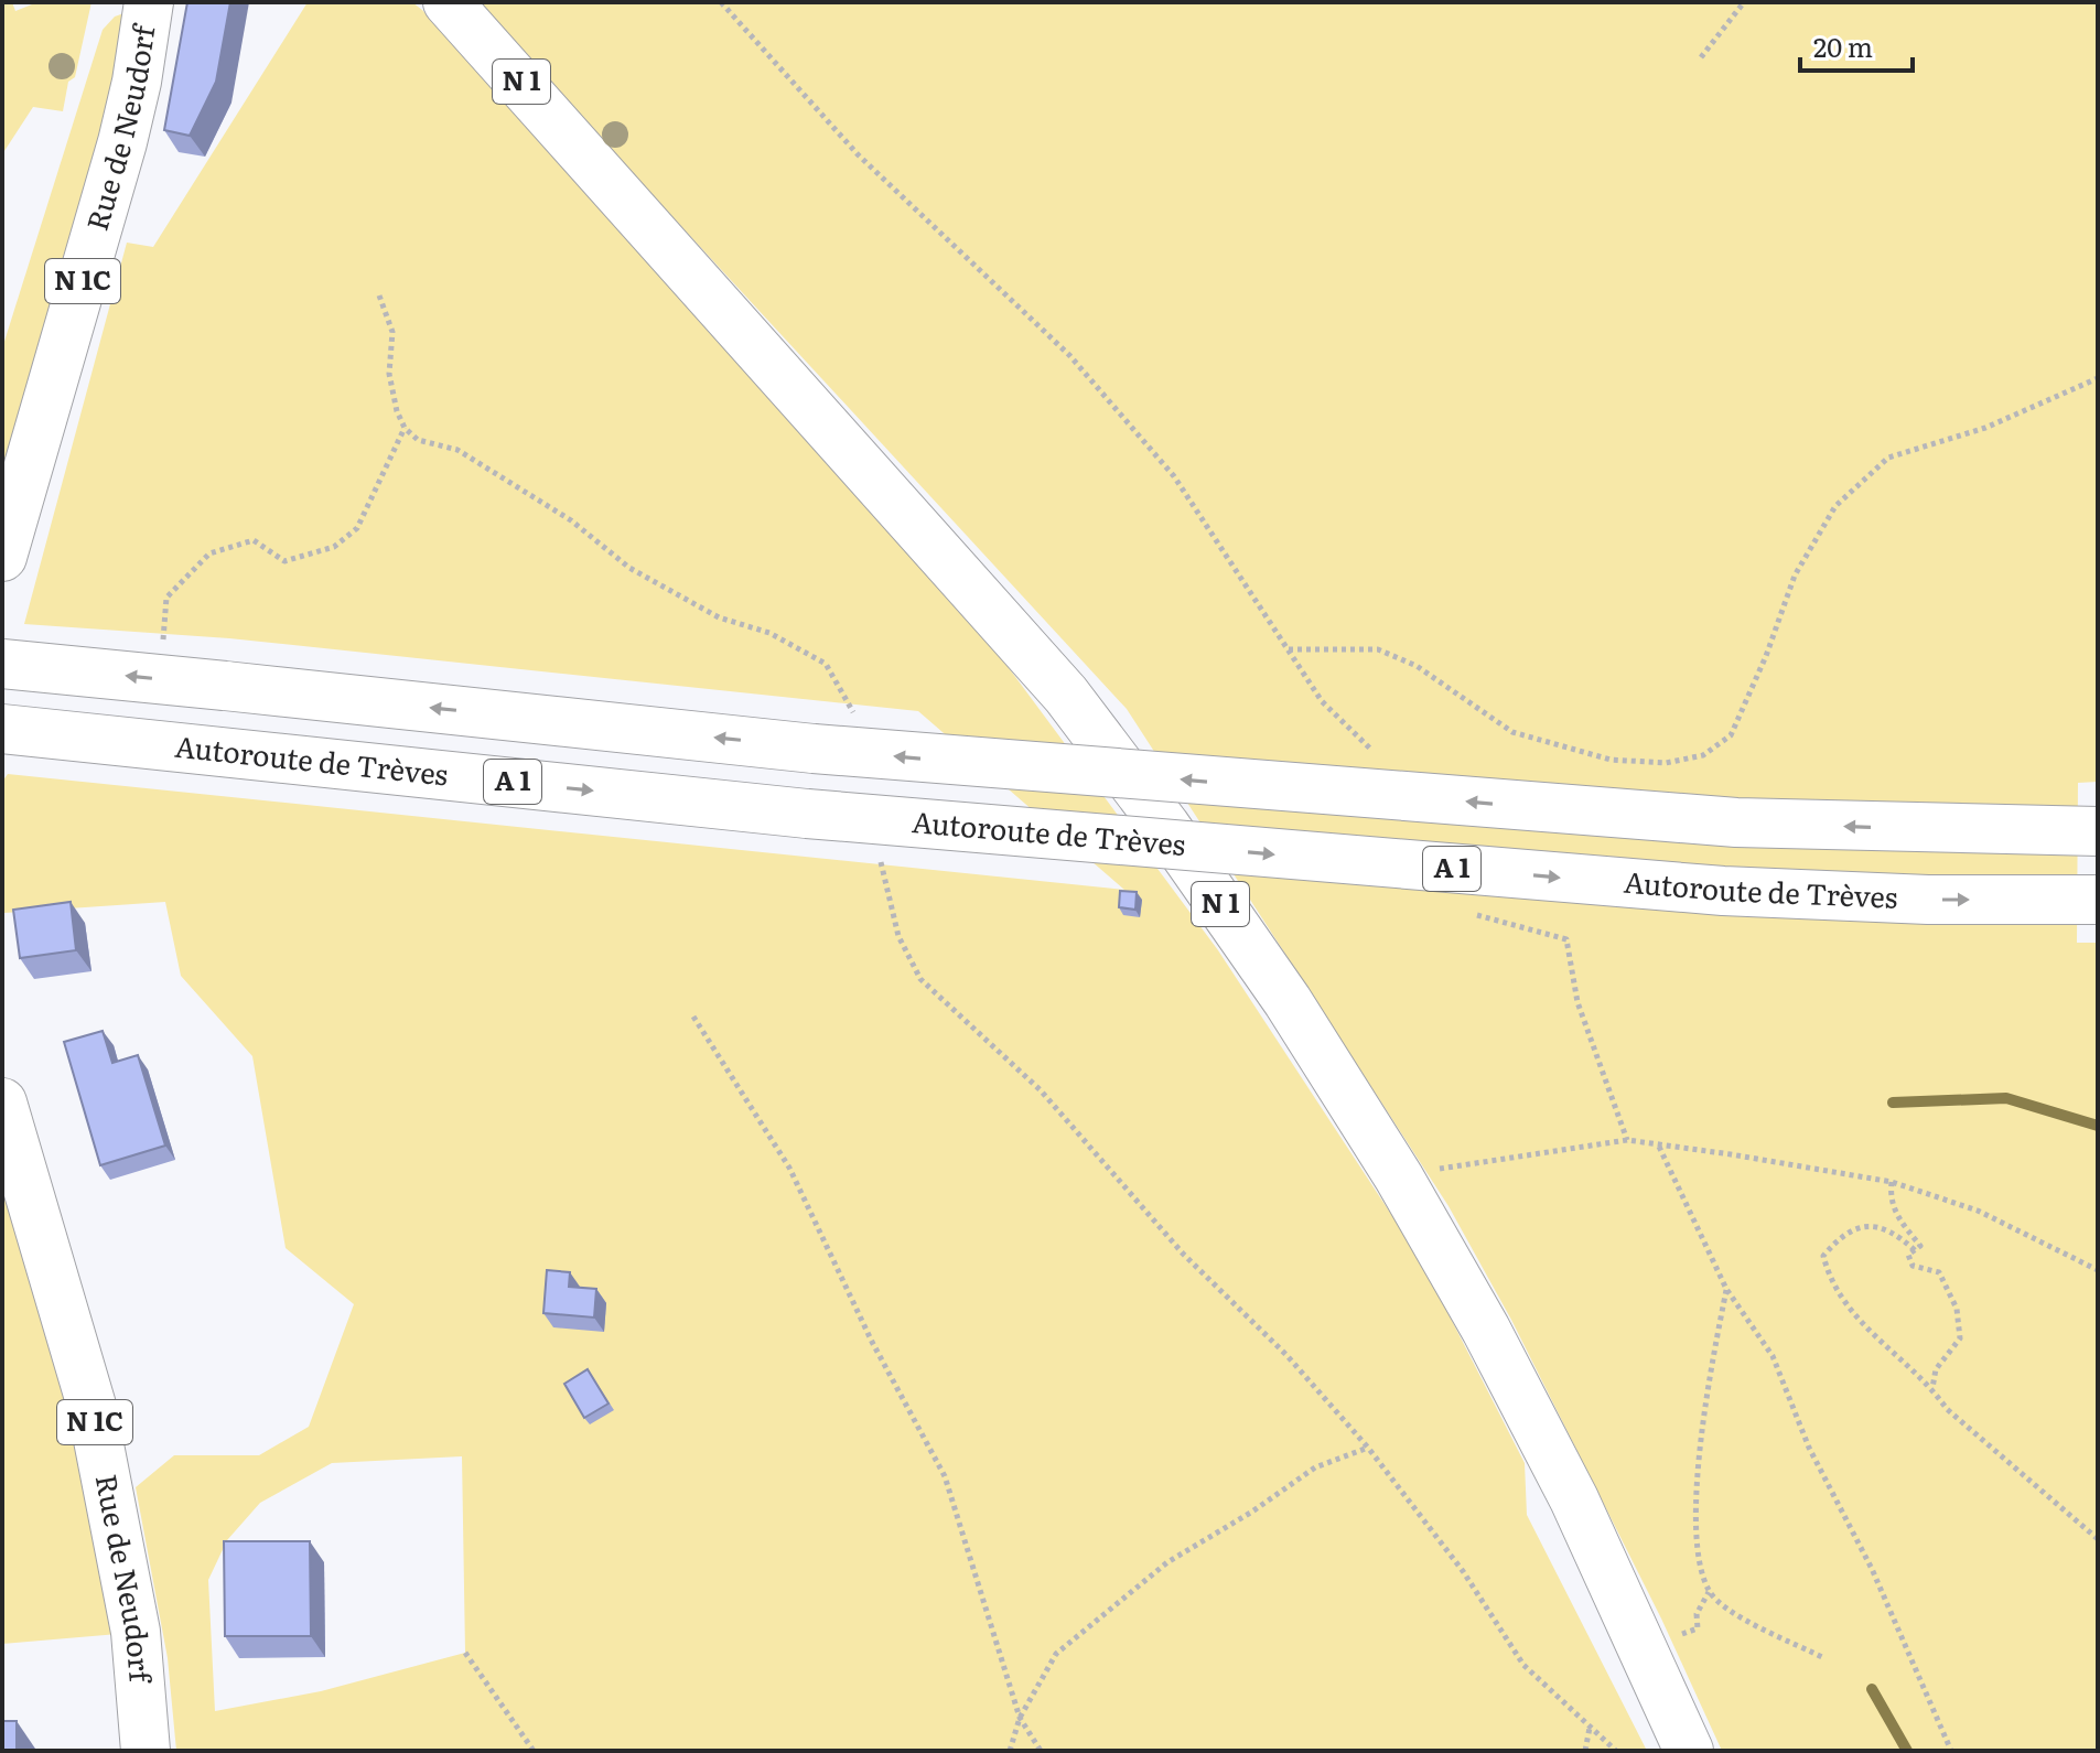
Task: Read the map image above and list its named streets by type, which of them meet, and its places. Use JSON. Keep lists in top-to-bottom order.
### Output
{
  "streets": {
    "main road": [
      "N 1",
      "Rue de Neudorf",
      "N 1C",
      "Autoroute de Trèves",
      "A 1"
    ]
  },
  "scale_bar": "20 m"
}
